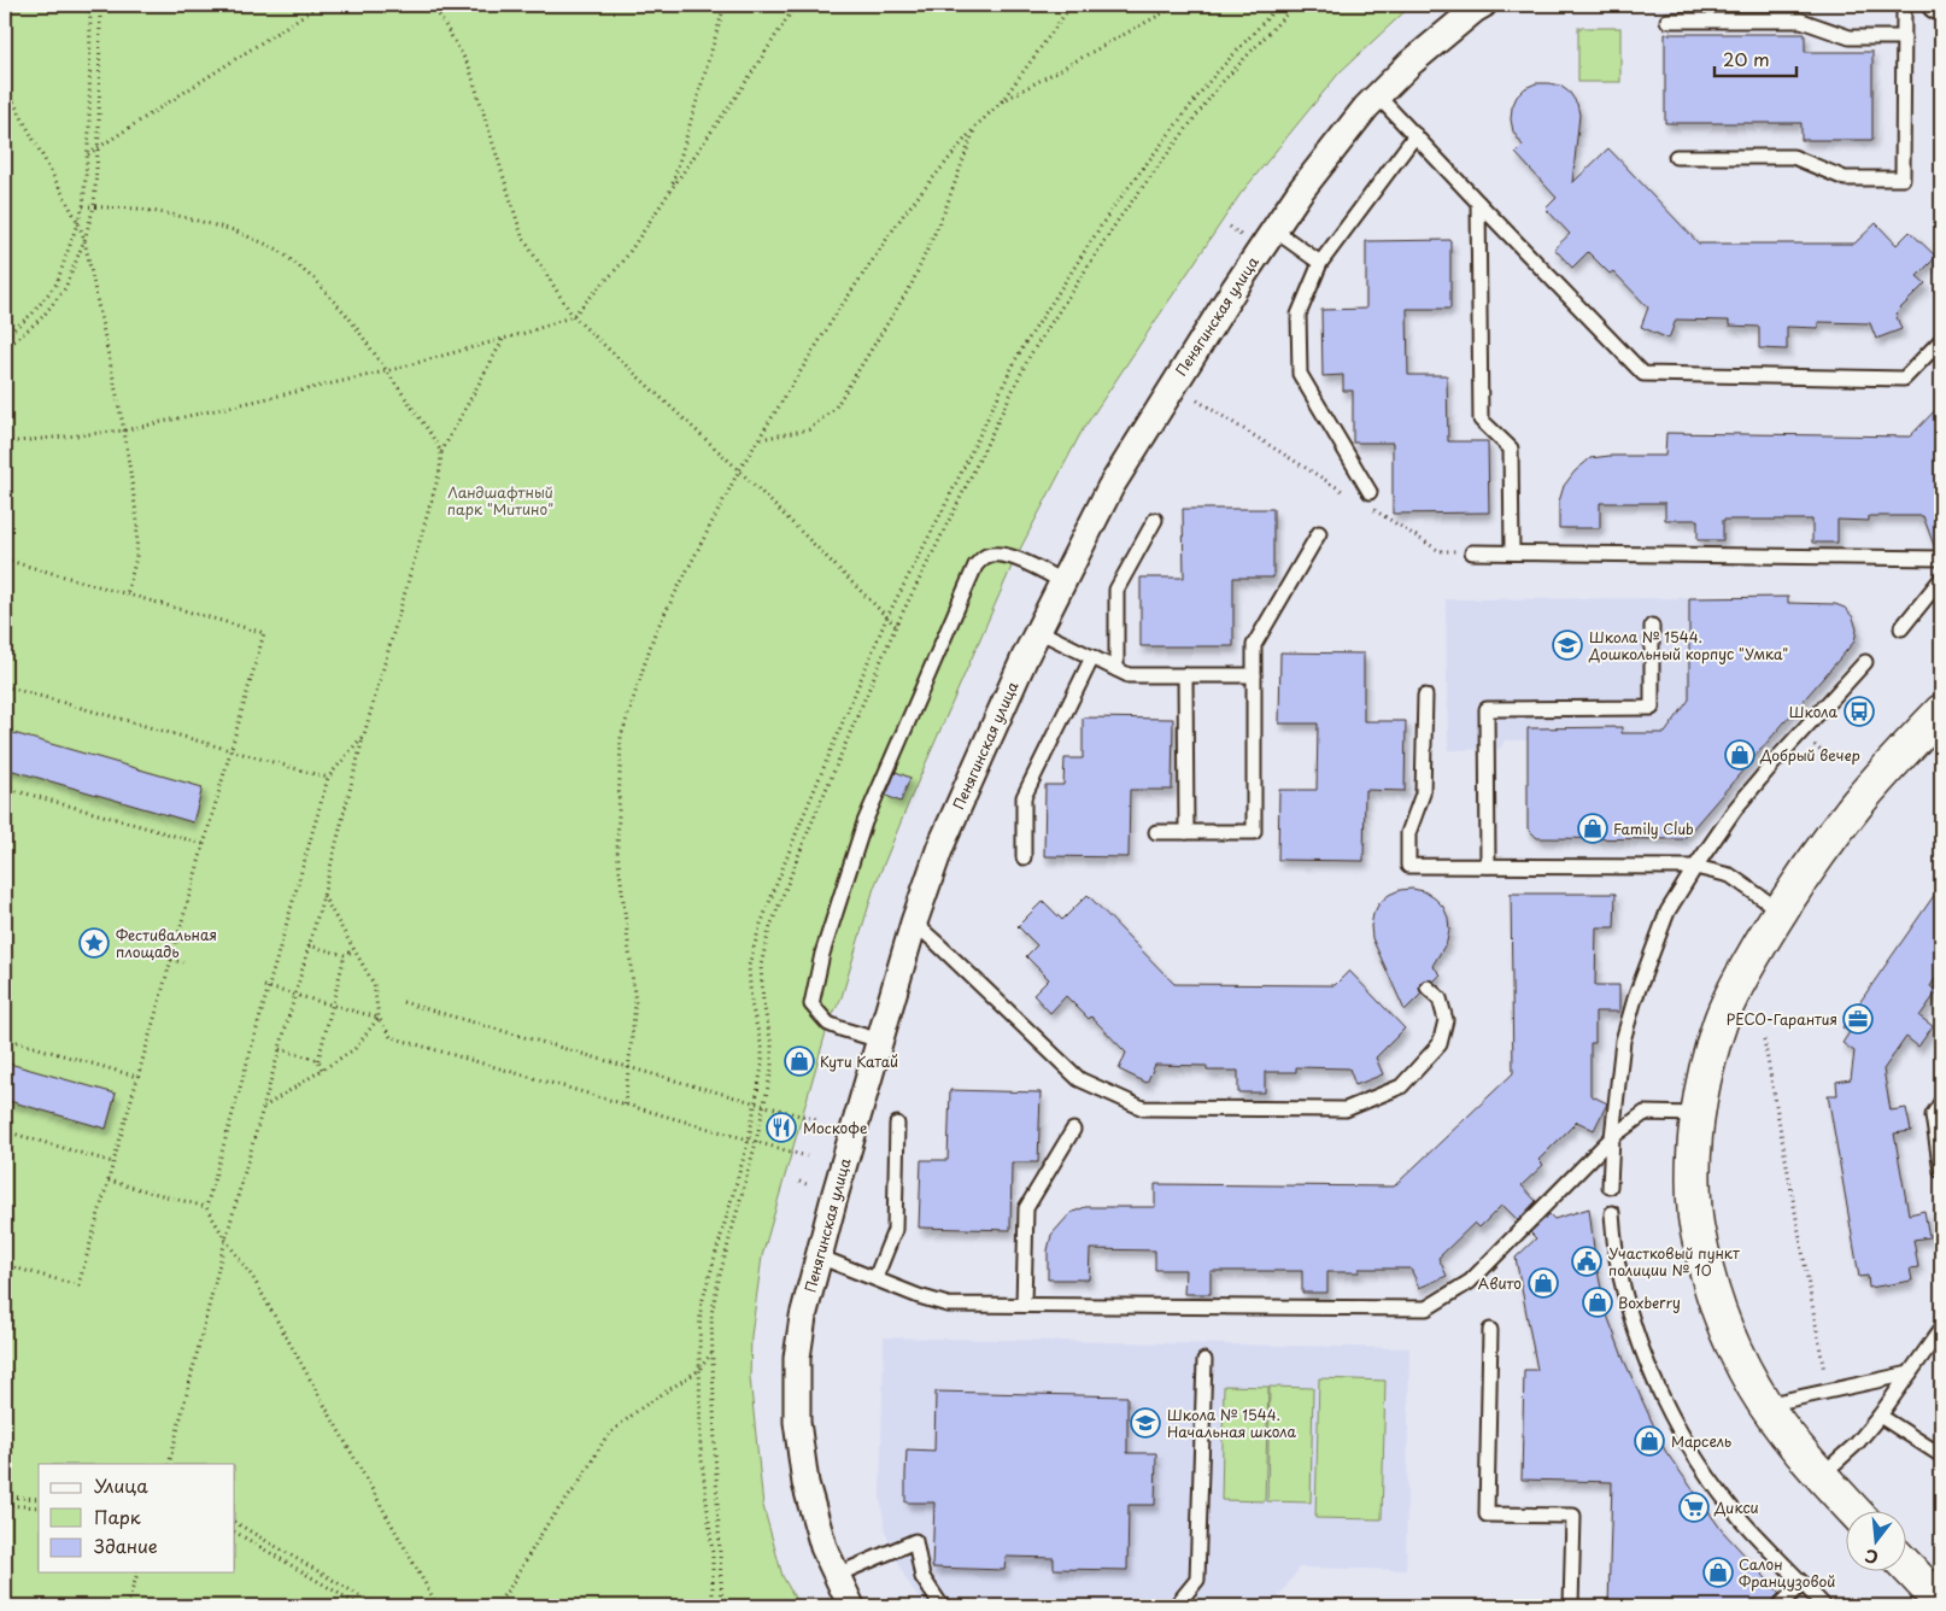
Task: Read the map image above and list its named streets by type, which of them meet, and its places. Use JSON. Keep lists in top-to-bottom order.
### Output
{
  "streets": {
    "street": ["Пенягинская улица"]
  },
  "parks": ["Ландшафтный парк \"Митино\""],
  "places": {
    "school or university": ["Школа № 1544. Дошкольный корпус \"Умка\"", "Школа № 1544. Начальная школа"],
    "bus stop": ["Школа"],
    "shop": [
      "Добрый вечер",
      "Family Club",
      "Кути Катай",
      "Авито",
      "Boxberry",
      "Марсель",
      "Салон Французовой"
    ],
    "place": ["Фестивальная площадь"],
    "office": ["РЕСО-Гарантия"],
    "restaurant": ["Москофе"],
    "public building": ["Участковый пункт полиции № 10"],
    "supermarket": ["Дикси"]
  },
  "legend": ["Улица", "Парк", "Здание"],
  "scale_bar": "20 m",
  "north": "bottom"
}
